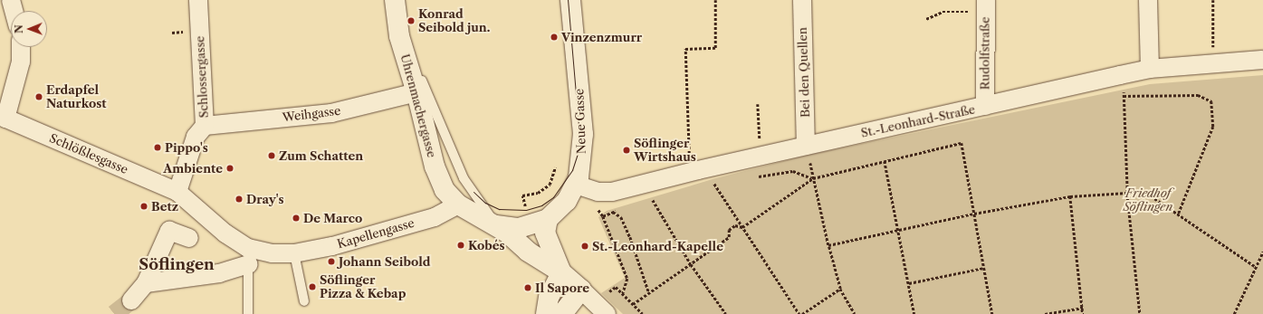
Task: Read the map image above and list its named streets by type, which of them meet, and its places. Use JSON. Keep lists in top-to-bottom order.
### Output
{
  "streets": {
    "street": [
      "Rudolfstraße",
      "Bei den Quellen",
      "Schlossergasse",
      "Uhrenmachergasse",
      "Weihgasse",
      "Neue Gasse",
      "St.-Leonhard-Straße",
      "Schlößlesgasse",
      "Kapellengasse"
    ]
  },
  "crossings": [
    ["Rudolfstraße", "St.-Leonhard-Straße"],
    ["Bei den Quellen", "St.-Leonhard-Straße"],
    ["Schlossergasse", "Weihgasse"],
    ["Schlossergasse", "Schlößlesgasse"],
    ["Uhrenmachergasse", "Weihgasse"],
    ["Uhrenmachergasse", "Kapellengasse"],
    ["Neue Gasse", "St.-Leonhard-Straße"],
    ["Schlößlesgasse", "Kapellengasse"]
  ],
  "districts": ["Söflingen"],
  "parks": ["Friedhof Söflingen"],
  "places": [
    "Konrad Seibold jun.",
    "Vinzenzmurr",
    "Erdapfel Naturkost",
    "Pippo's",
    "Söflinger Wirtshaus",
    "Zum Schatten",
    "Ambiente",
    "Dray's",
    "Betz",
    "De Marco",
    "Kobés",
    "St.-Leonhard-Kapelle",
    "Johann Seibold",
    "Söflinger Pizza & Kebap",
    "Il Sapore"
  ],
  "north": "left"
}
